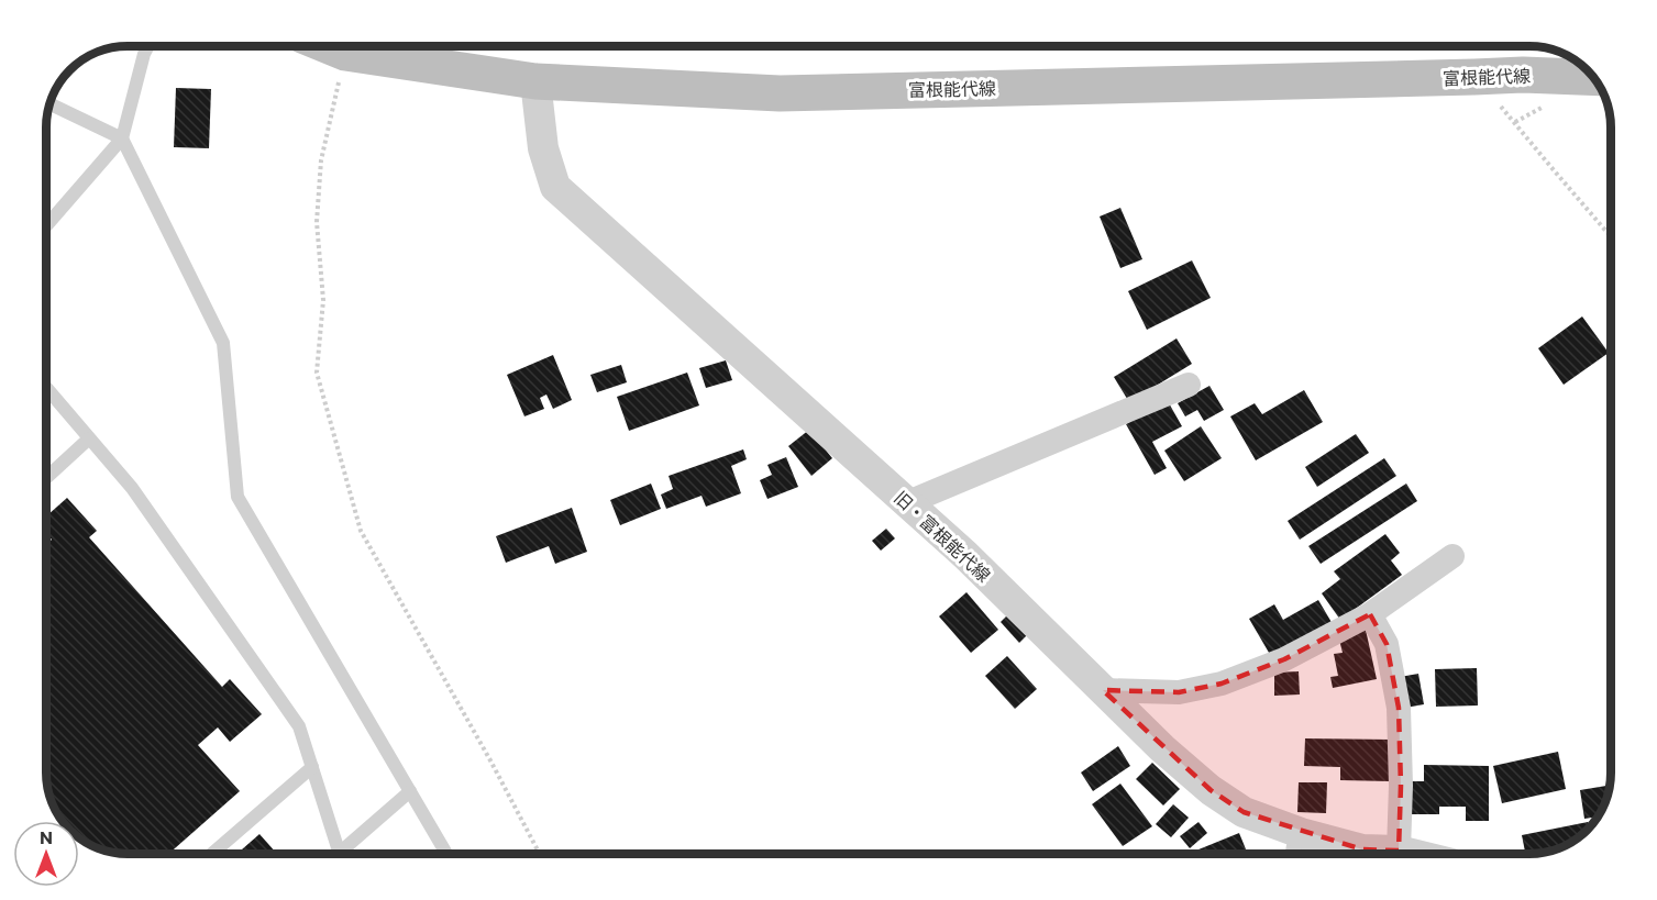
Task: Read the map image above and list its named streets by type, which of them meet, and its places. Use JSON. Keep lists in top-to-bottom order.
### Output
{
  "streets": {
    "main road": ["富根能代線"],
    "street": ["旧・富根能代線"]
  },
  "crossings": [
    ["富根能代線", "旧・富根能代線"]
  ],
  "north": "top"
}
